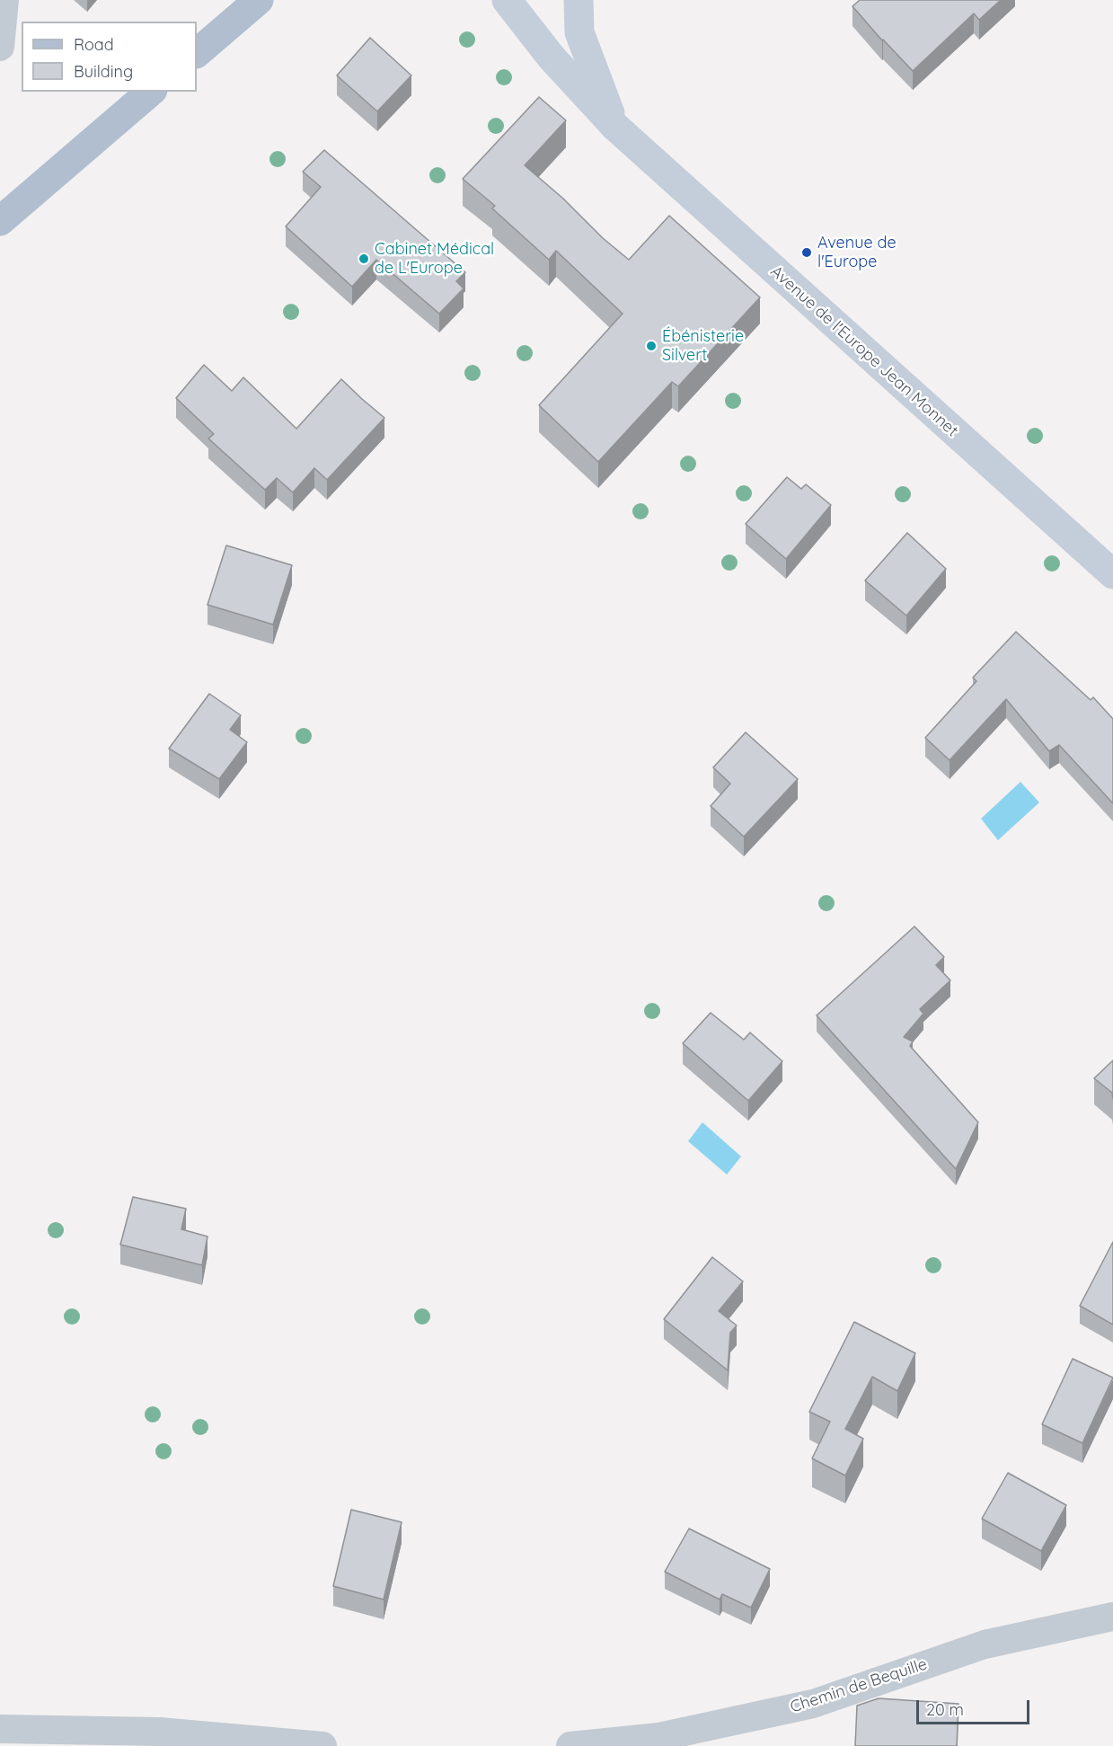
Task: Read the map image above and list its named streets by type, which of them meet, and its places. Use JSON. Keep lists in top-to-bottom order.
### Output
{
  "streets": {
    "main road": ["Avenue de l'Europe Jean Monnet"],
    "street": ["Chemin de Bequille"]
  },
  "places": ["Avenue de l'Europe", "Cabinet Médical de L'Europe", "Ébénisterie Silvert"],
  "legend": ["Road", "Building"],
  "scale_bar": "20 m"
}
